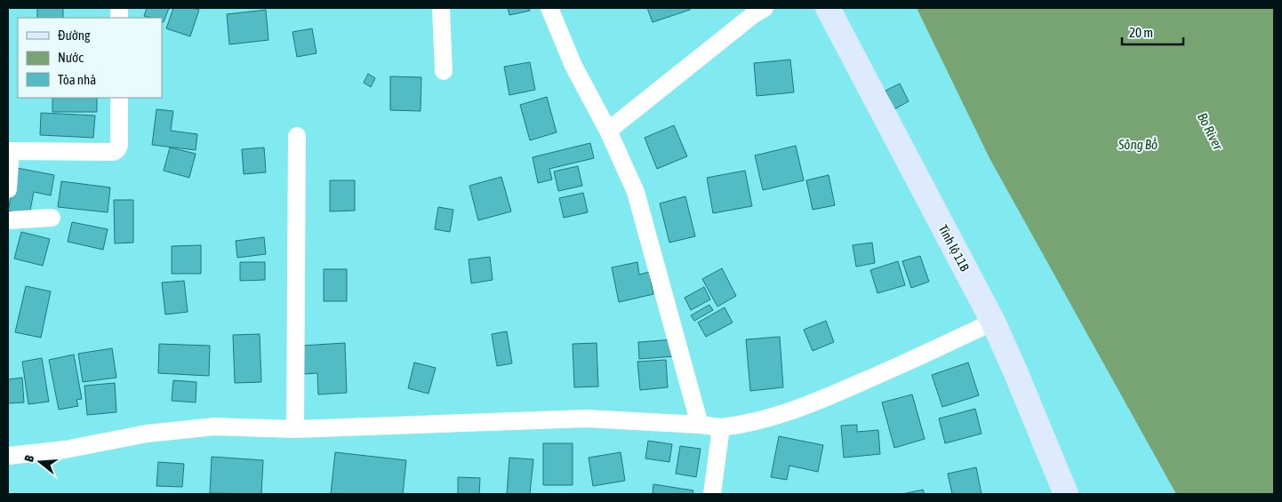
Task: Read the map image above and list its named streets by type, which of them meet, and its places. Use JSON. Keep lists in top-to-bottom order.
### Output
{
  "streets": {
    "main road": ["Tỉnh lộ 11B"]
  },
  "water": ["Bo River", "Sông Bồ"],
  "legend": ["Đường", "Nước", "Tòa nhà"],
  "scale_bar": "20 m",
  "north": "left"
}
